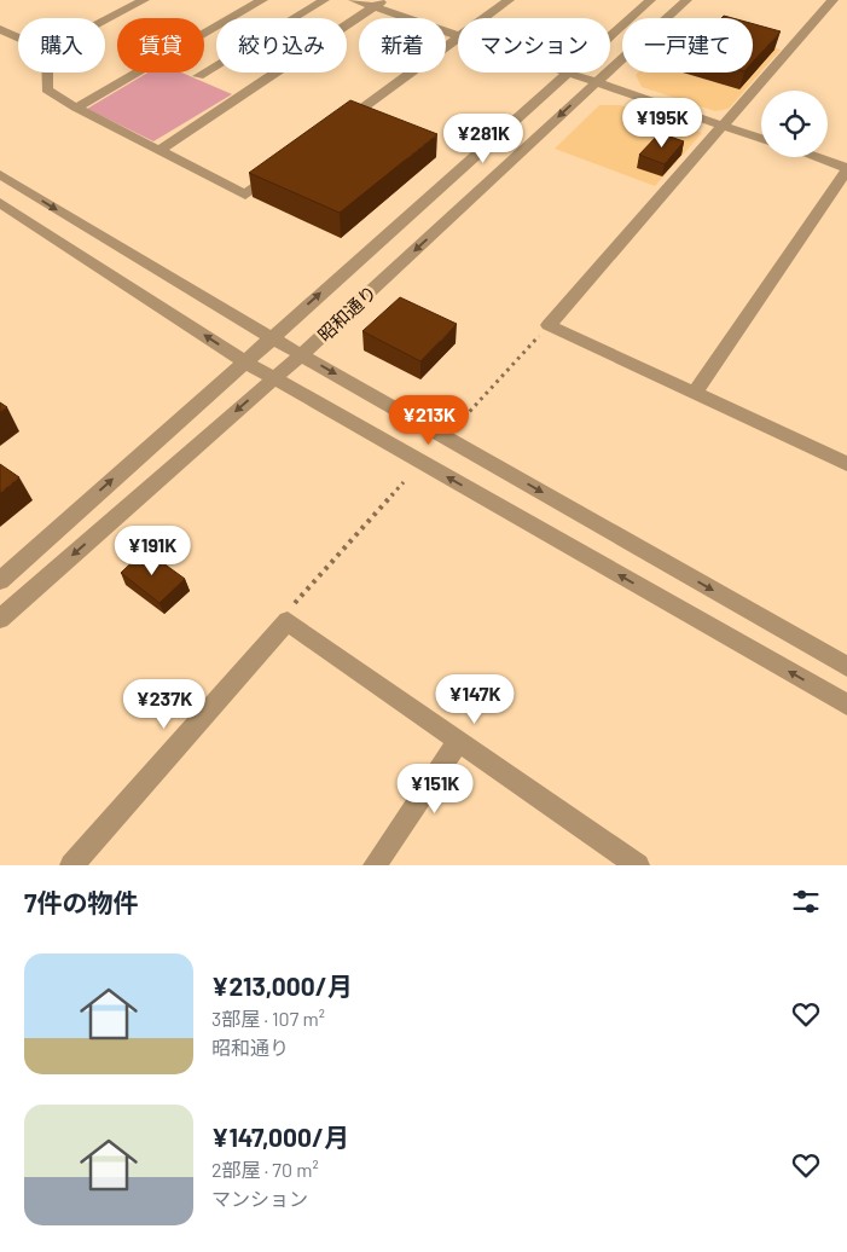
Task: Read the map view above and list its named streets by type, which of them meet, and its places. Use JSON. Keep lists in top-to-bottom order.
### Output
{
  "streets": {
    "street": ["昭和通り"]
  },
  "page": {
    "chip": [
      "購入",
      "賃貸",
      "絞り込み",
      "新着",
      "マンション",
      "一戸建て"
    ],
    "price": [
      "¥195K",
      "¥281K",
      "¥213K",
      "¥191K",
      "¥147K",
      "¥237K",
      "¥151K"
    ],
    "heading": "7件の物件",
    "list": [
      {
        "name": "¥213,000/月",
        "note": "3部屋 · 107 m² · 昭和通り"
      },
      {
        "name": "¥147,000/月",
        "note": "2部屋 · 70 m² · マンション"
      }
    ]
  }
}
